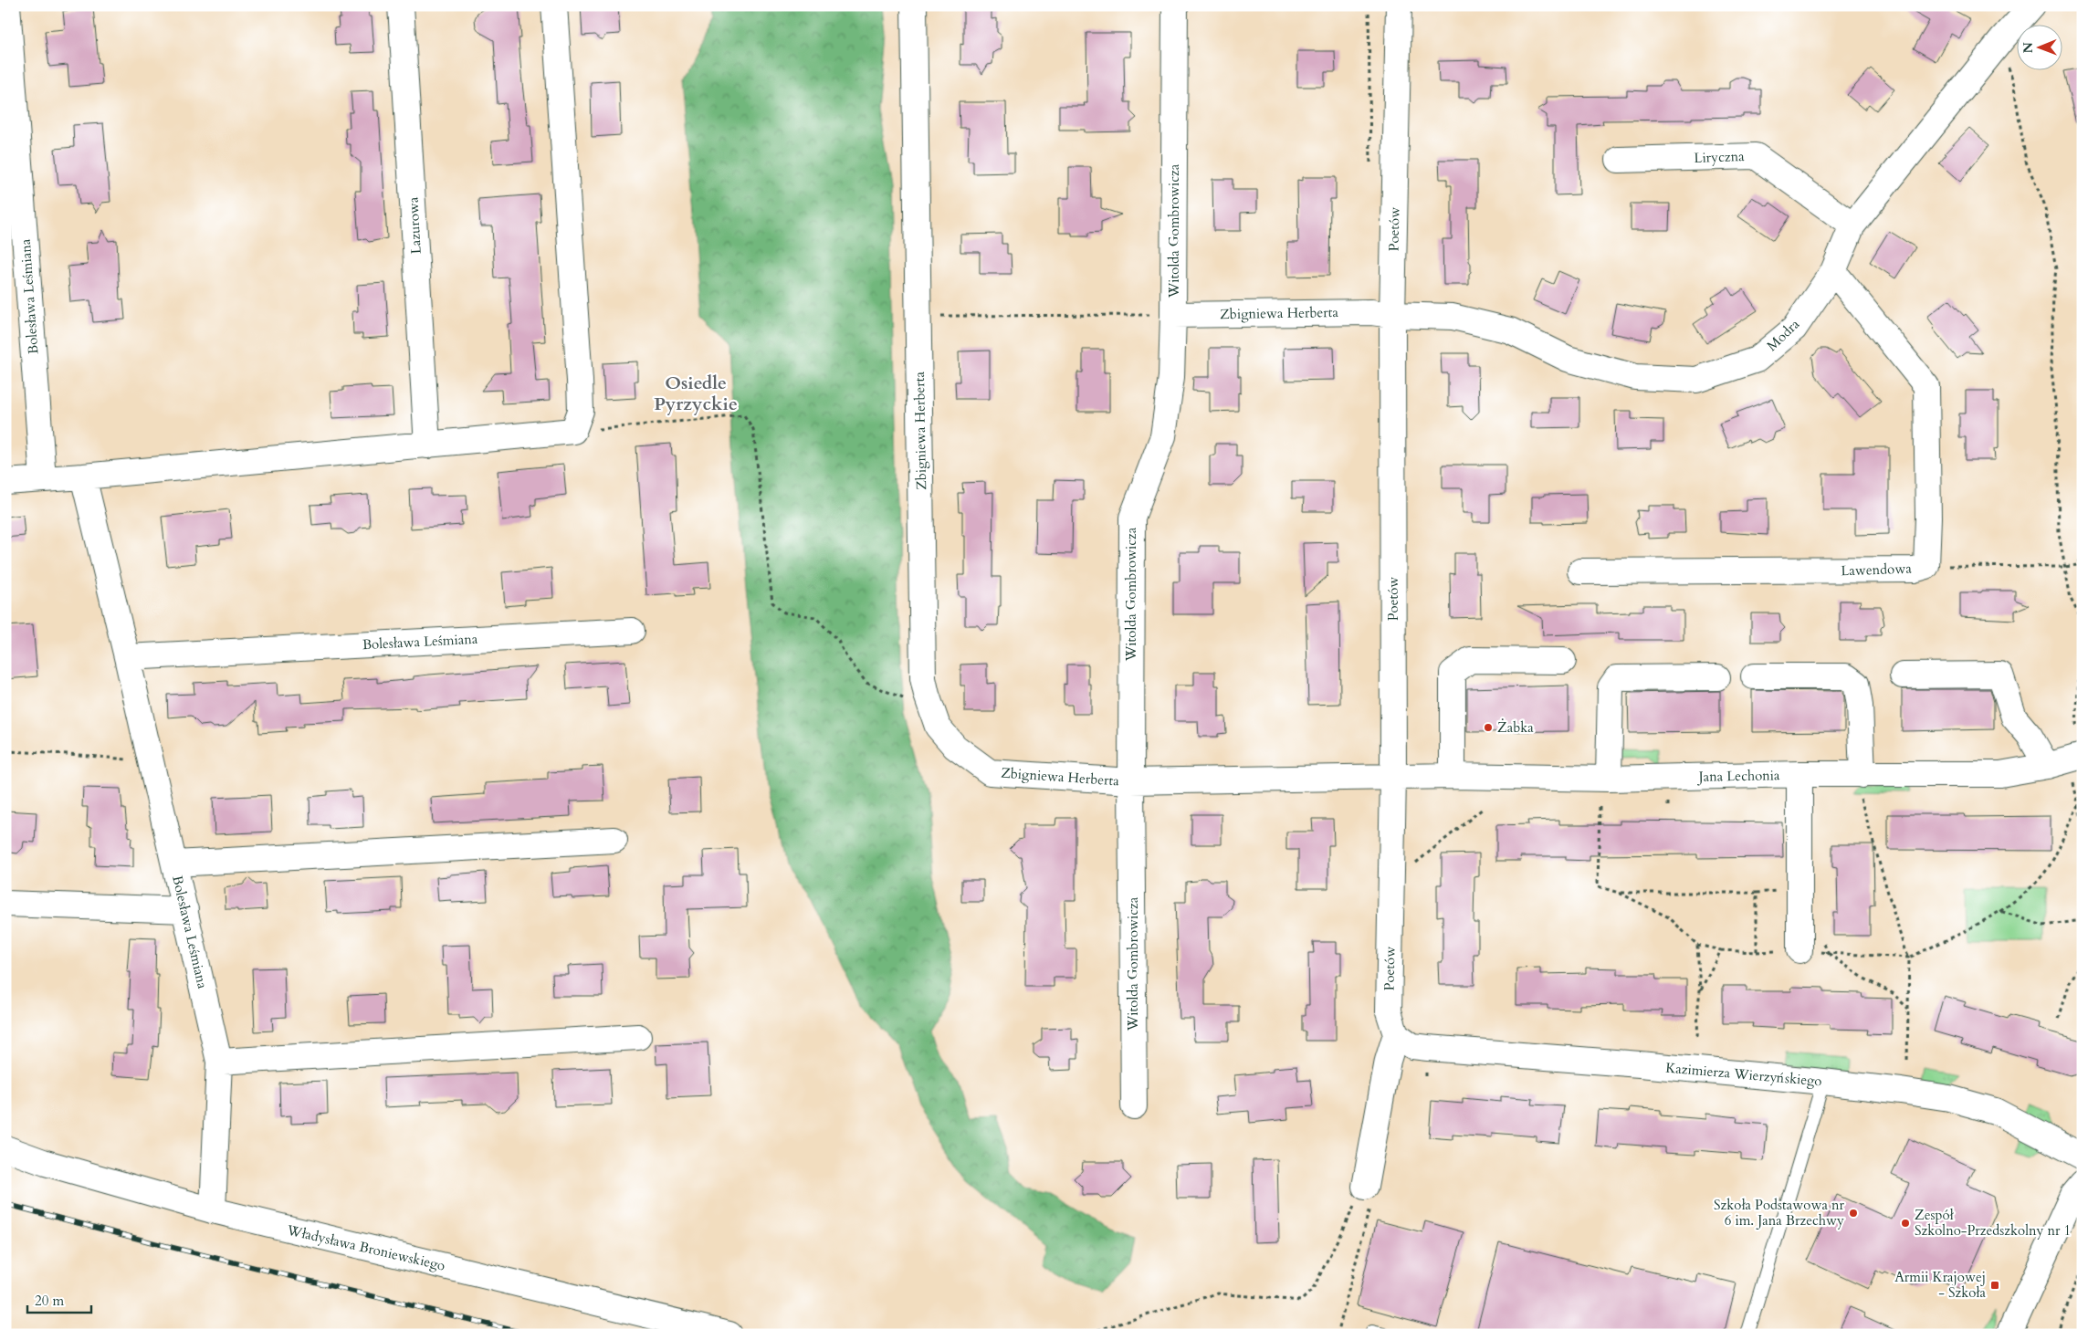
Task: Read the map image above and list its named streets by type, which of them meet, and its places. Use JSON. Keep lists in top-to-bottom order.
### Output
{
  "streets": {
    "street": [
      "Liryczna",
      "Lazurowa",
      "Poetów",
      "Witolda Gombrowicza",
      "Bolesława Leśmiana",
      "Zbigniewa Herberta",
      "Modra",
      "Lawendowa",
      "Jana Lechonia",
      "Kazimierza Wierzyńskiego",
      "Władysława Broniewskiego"
    ]
  },
  "crossings": [
    ["Liryczna", "Modra"],
    ["Poetów", "Zbigniewa Herberta"],
    ["Poetów", "Modra"],
    ["Poetów", "Jana Lechonia"],
    ["Poetów", "Kazimierza Wierzyńskiego"],
    ["Witolda Gombrowicza", "Zbigniewa Herberta"],
    ["Bolesława Leśmiana", "Władysława Broniewskiego"],
    ["Zbigniewa Herberta", "Modra"],
    ["Zbigniewa Herberta", "Jana Lechonia"],
    ["Modra", "Lawendowa"]
  ],
  "districts": ["Osiedle Pyrzyckie"],
  "places": {
    "other": ["Żabka", "Szkoła Podstawowa nr 6 im. Jana Brzechwy", "Zespół Szkolno-Przedszkolny nr 1"],
    "transit": ["Armii Krajowej - Szkoła"]
  },
  "scale_bar": "20 m",
  "north": "left"
}
